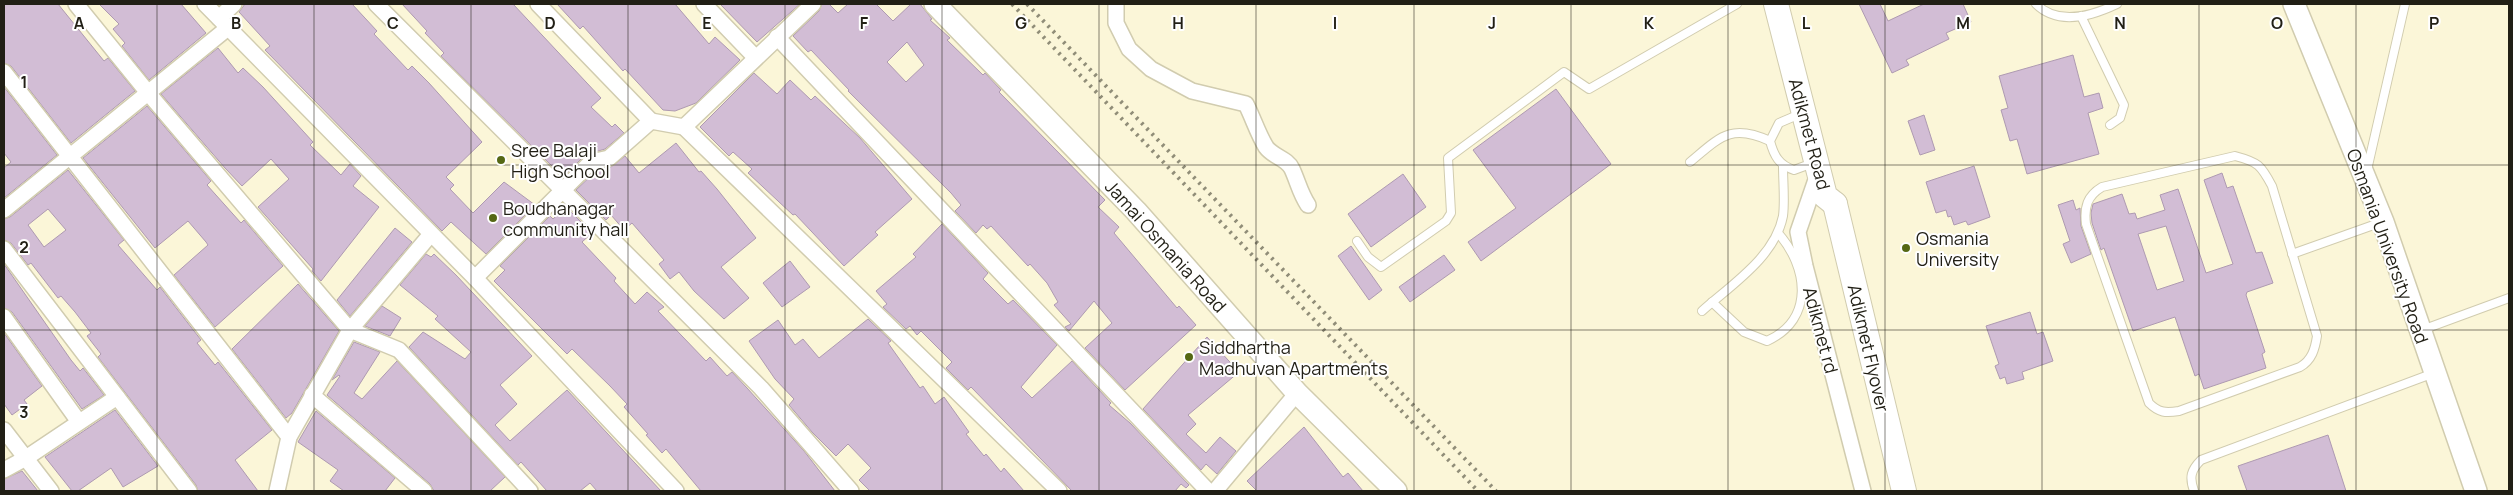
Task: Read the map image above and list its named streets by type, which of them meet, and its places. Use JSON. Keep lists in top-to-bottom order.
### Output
{
  "streets": {
    "main road": ["Adikmet Road", "Adikmet Flyover"],
    "street": ["Jamai Osmania Road", "Osmania University Road", "Adikmet rd"]
  },
  "crossings": [
    ["Adikmet Road", "Adikmet rd"],
    ["Adikmet Road", "Adikmet Flyover"]
  ],
  "places": [
    "Sree Balaji High School",
    "Boudhanagar community hall",
    "Osmania University",
    "Siddhartha Madhuvan Apartments"
  ],
  "grid": {
    "columns": [
      "A",
      "B",
      "C",
      "D",
      "E",
      "F",
      "G",
      "H",
      "I",
      "J",
      "K",
      "L",
      "M",
      "N",
      "O",
      "P"
    ],
    "rows": ["1", "2", "3"]
  }
}
